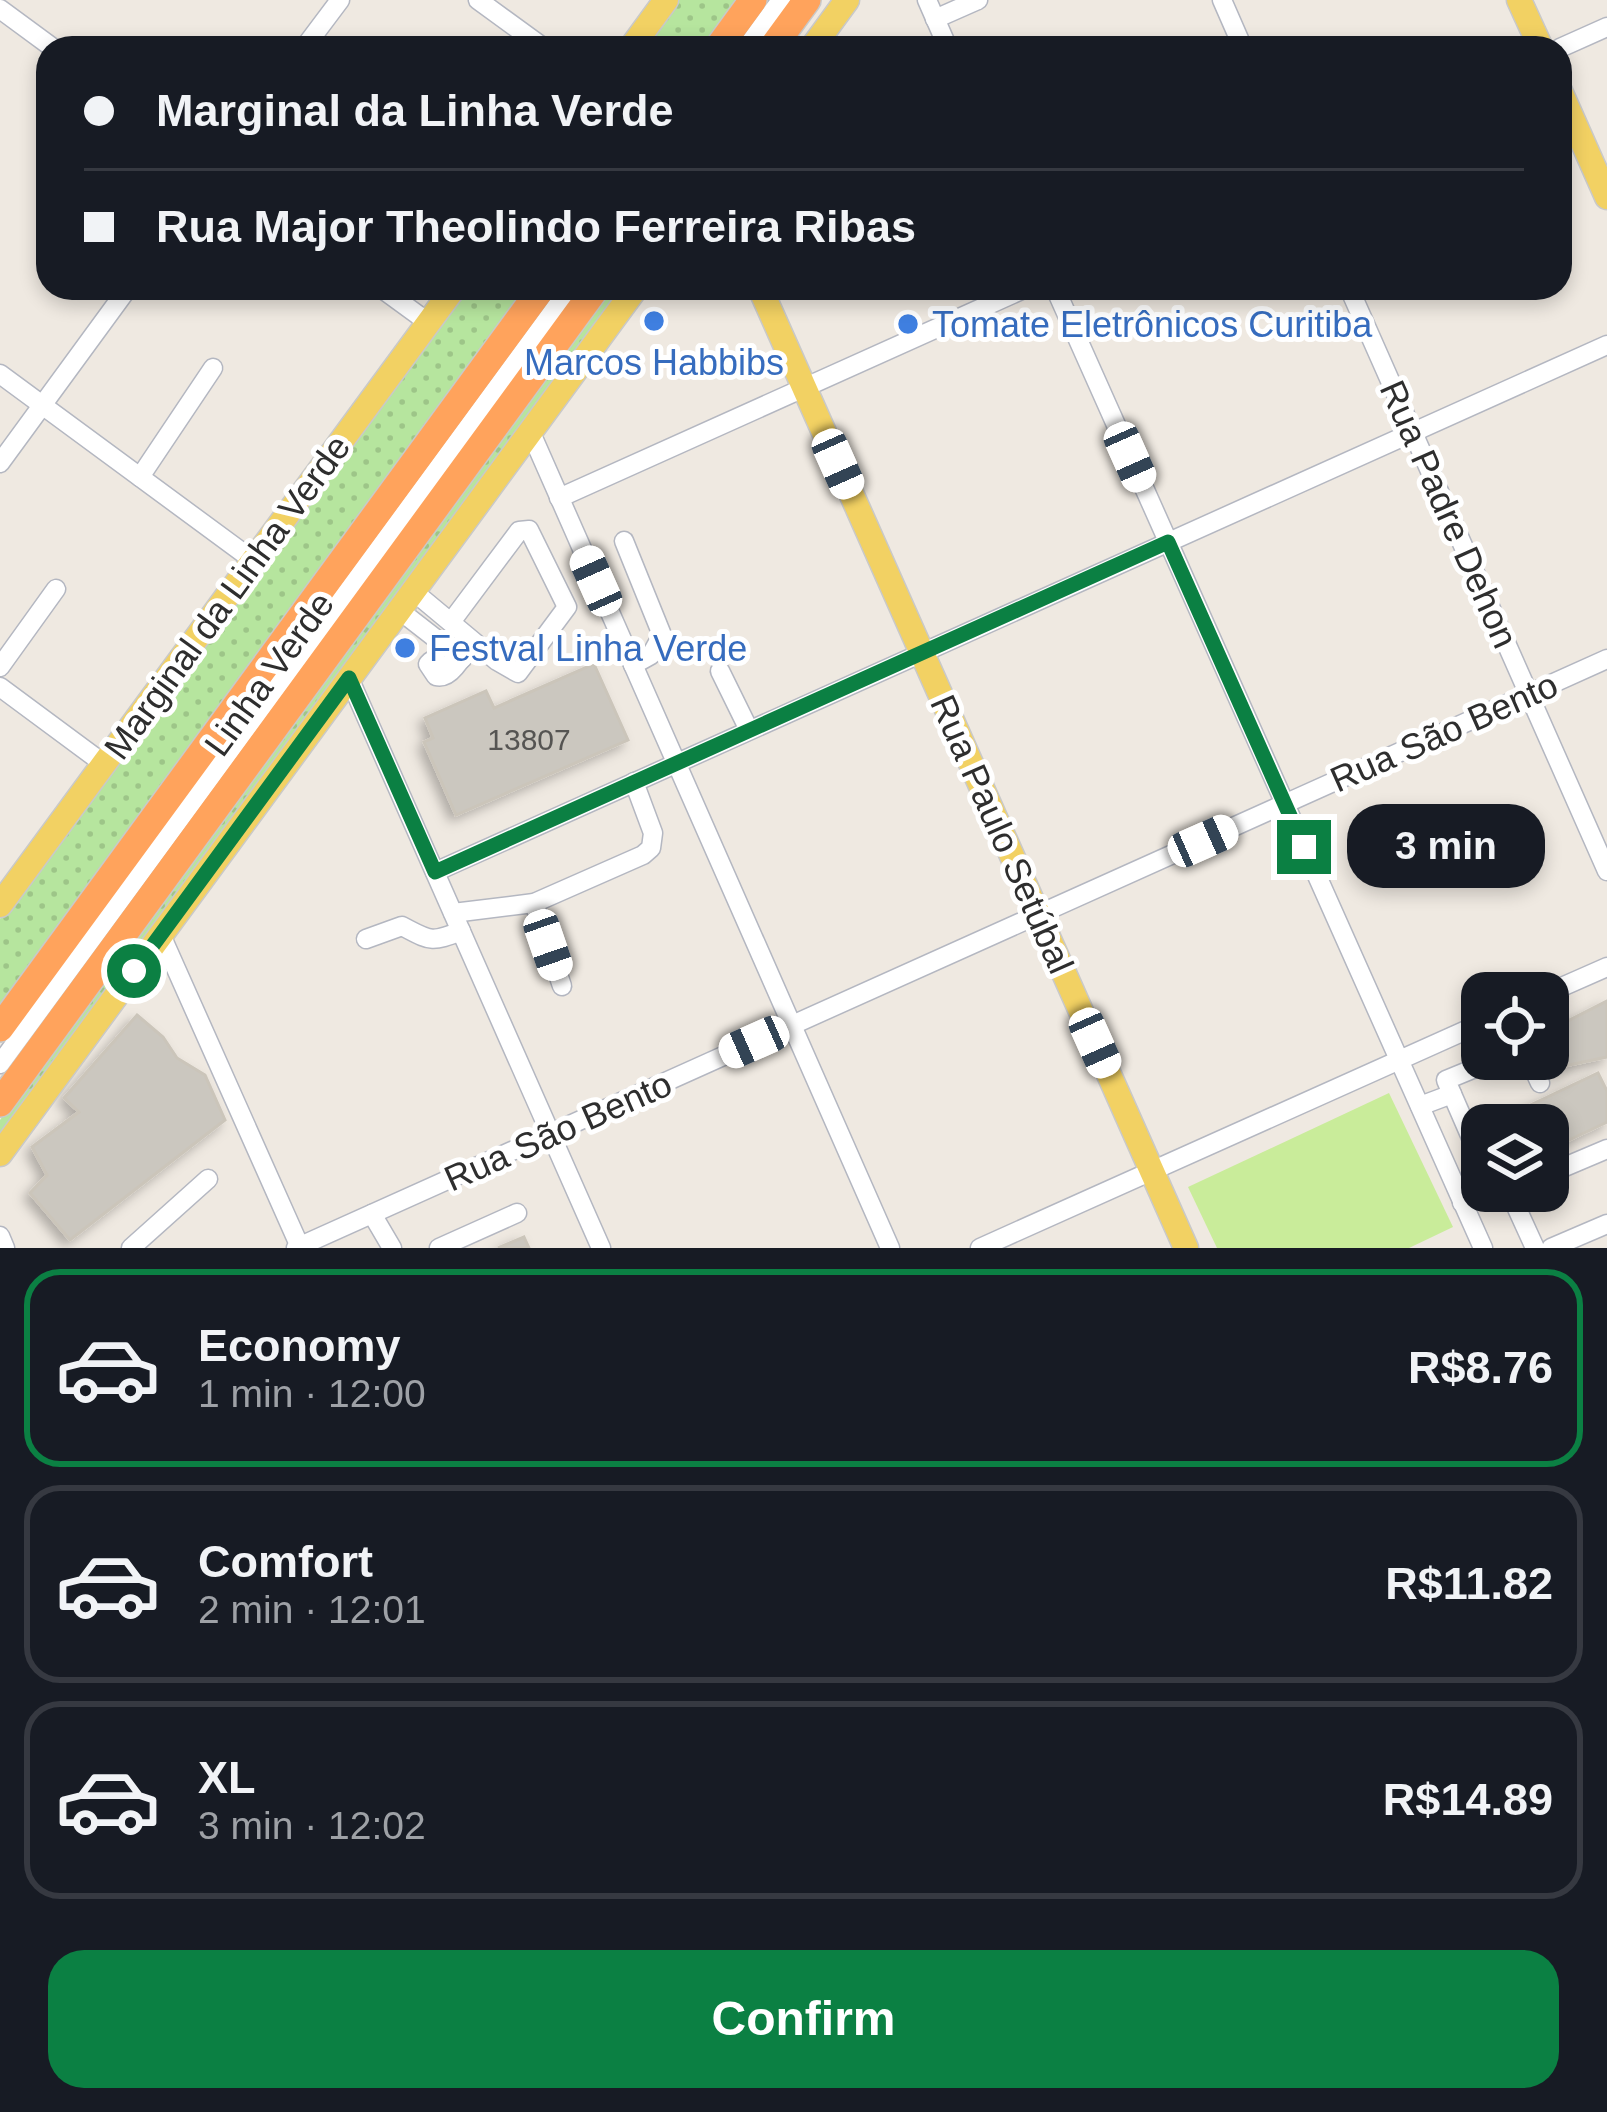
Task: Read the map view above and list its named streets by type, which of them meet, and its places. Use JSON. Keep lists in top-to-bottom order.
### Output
{
  "streets": {
    "highway": ["Linha Verde"],
    "main road": ["Marginal da Linha Verde", "Rua Paulo Setúbal"],
    "street": ["Rua Padre Dehon", "Rua São Bento"]
  },
  "crossings": [
    ["Rua Padre Dehon", "Rua São Bento"],
    ["Rua São Bento", "Rua Paulo Setúbal"]
  ],
  "places": ["Marcos Habbibs", "Tomate Eletrônicos Curitiba", "Festval Linha Verde"],
  "house_numbers": ["13807"],
  "page": {
    "banner": ["Marginal da Linha Verde", "Rua Major Theolindo Ferreira Ribas"],
    "bubble": "3 min",
    "list": [
      {
        "name": "Economy",
        "note": "1 min · 12:00",
        "value": "R$8.76"
      },
      {
        "name": "Comfort",
        "note": "2 min · 12:01",
        "value": "R$11.82"
      },
      {
        "name": "XL",
        "note": "3 min · 12:02",
        "value": "R$14.89"
      }
    ],
    "buttons": "Confirm"
  }
}
